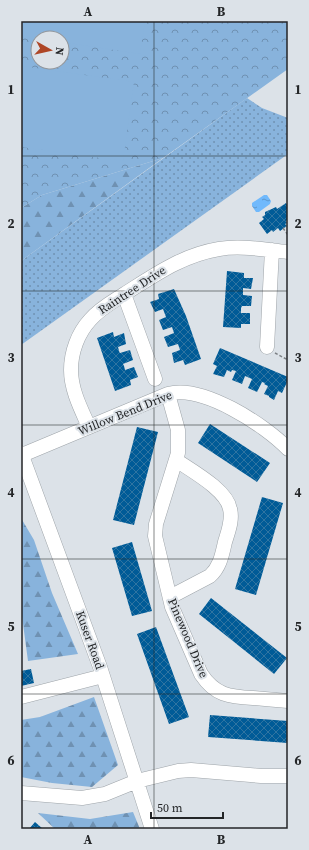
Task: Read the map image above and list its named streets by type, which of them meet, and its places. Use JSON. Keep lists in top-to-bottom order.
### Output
{
  "streets": {
    "street": [
      "Raintree Drive",
      "Willow Bend Drive",
      "Pinewood Drive",
      "Kuser Road"
    ]
  },
  "crossings": [
    ["Raintree Drive", "Willow Bend Drive"],
    ["Willow Bend Drive", "Pinewood Drive"],
    ["Willow Bend Drive", "Kuser Road"]
  ],
  "scale_bar": "50 m",
  "north": "right",
  "grid": {
    "columns": ["A", "B"],
    "rows": [
      "1",
      "2",
      "3",
      "4",
      "5",
      "6"
    ]
  }
}
